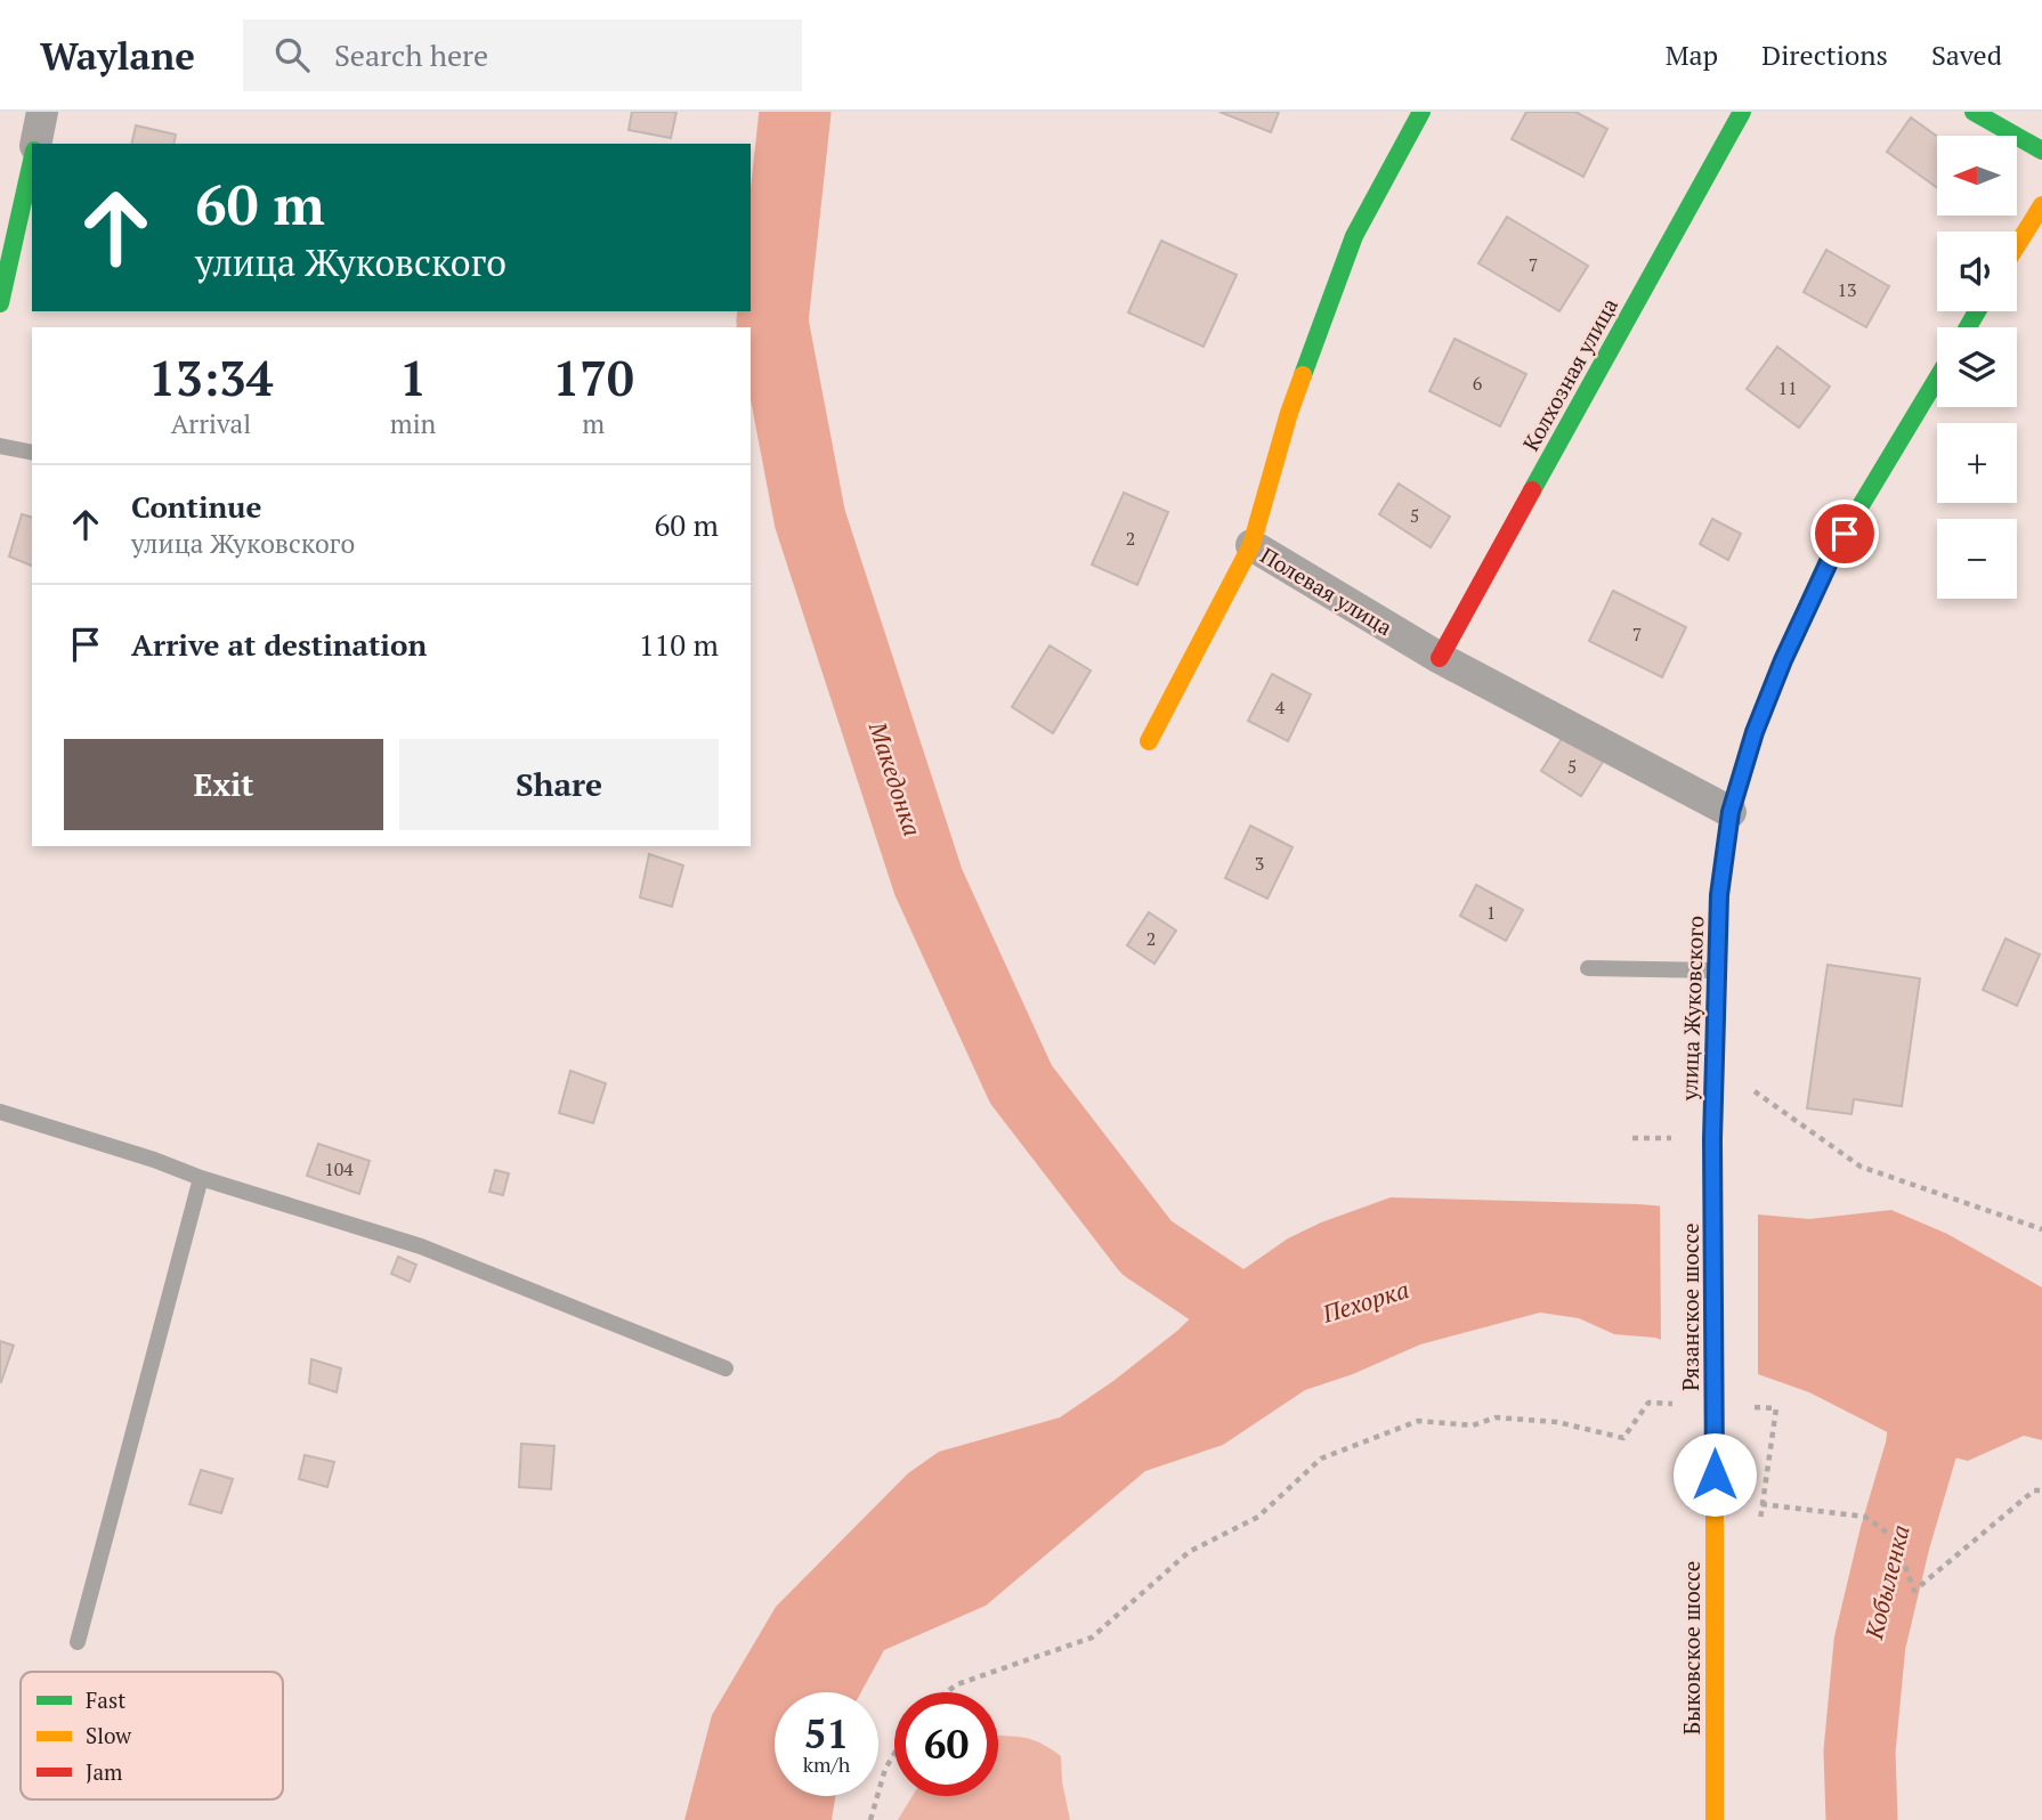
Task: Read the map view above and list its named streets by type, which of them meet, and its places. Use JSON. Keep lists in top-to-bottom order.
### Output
{
  "streets": {
    "main road": [
      "Колхозная улица",
      "Полевая улица",
      "улица Жуковского",
      "Рязанское шоссе",
      "Быковское шоссе"
    ]
  },
  "crossings": [
    ["Колхозная улица", "Полевая улица"],
    ["Полевая улица", "улица Жуковского"],
    ["улица Жуковского", "Рязанское шоссе"],
    ["Рязанское шоссе", "Быковское шоссе"]
  ],
  "water": ["Македонка", "Пехорка", "Кобыленка"],
  "house_numbers": [
    "7",
    "13",
    "6",
    "11",
    "5",
    "2",
    "7",
    "4",
    "5",
    "3",
    "1",
    "2",
    "104"
  ],
  "legend": ["Fast", "Slow", "Jam"],
  "north": "left",
  "page": {
    "header": "Waylane",
    "search": "Search here",
    "nav": ["Map", "Directions", "Saved"],
    "map_buttons": ["+", "−"],
    "turn": ["60 m", "улица Жуковского"],
    "eta": [
      "13:34",
      "Arrival",
      "1",
      "min",
      "170",
      "m"
    ],
    "list": [
      {
        "name": "Continue",
        "note": "улица Жуковского",
        "value": "60 m"
      },
      {
        "name": "Arrive at destination",
        "value": "110 m"
      }
    ],
    "buttons": ["Exit", "Share"],
    "speed": "51 km/h",
    "limit": "60"
  }
}
